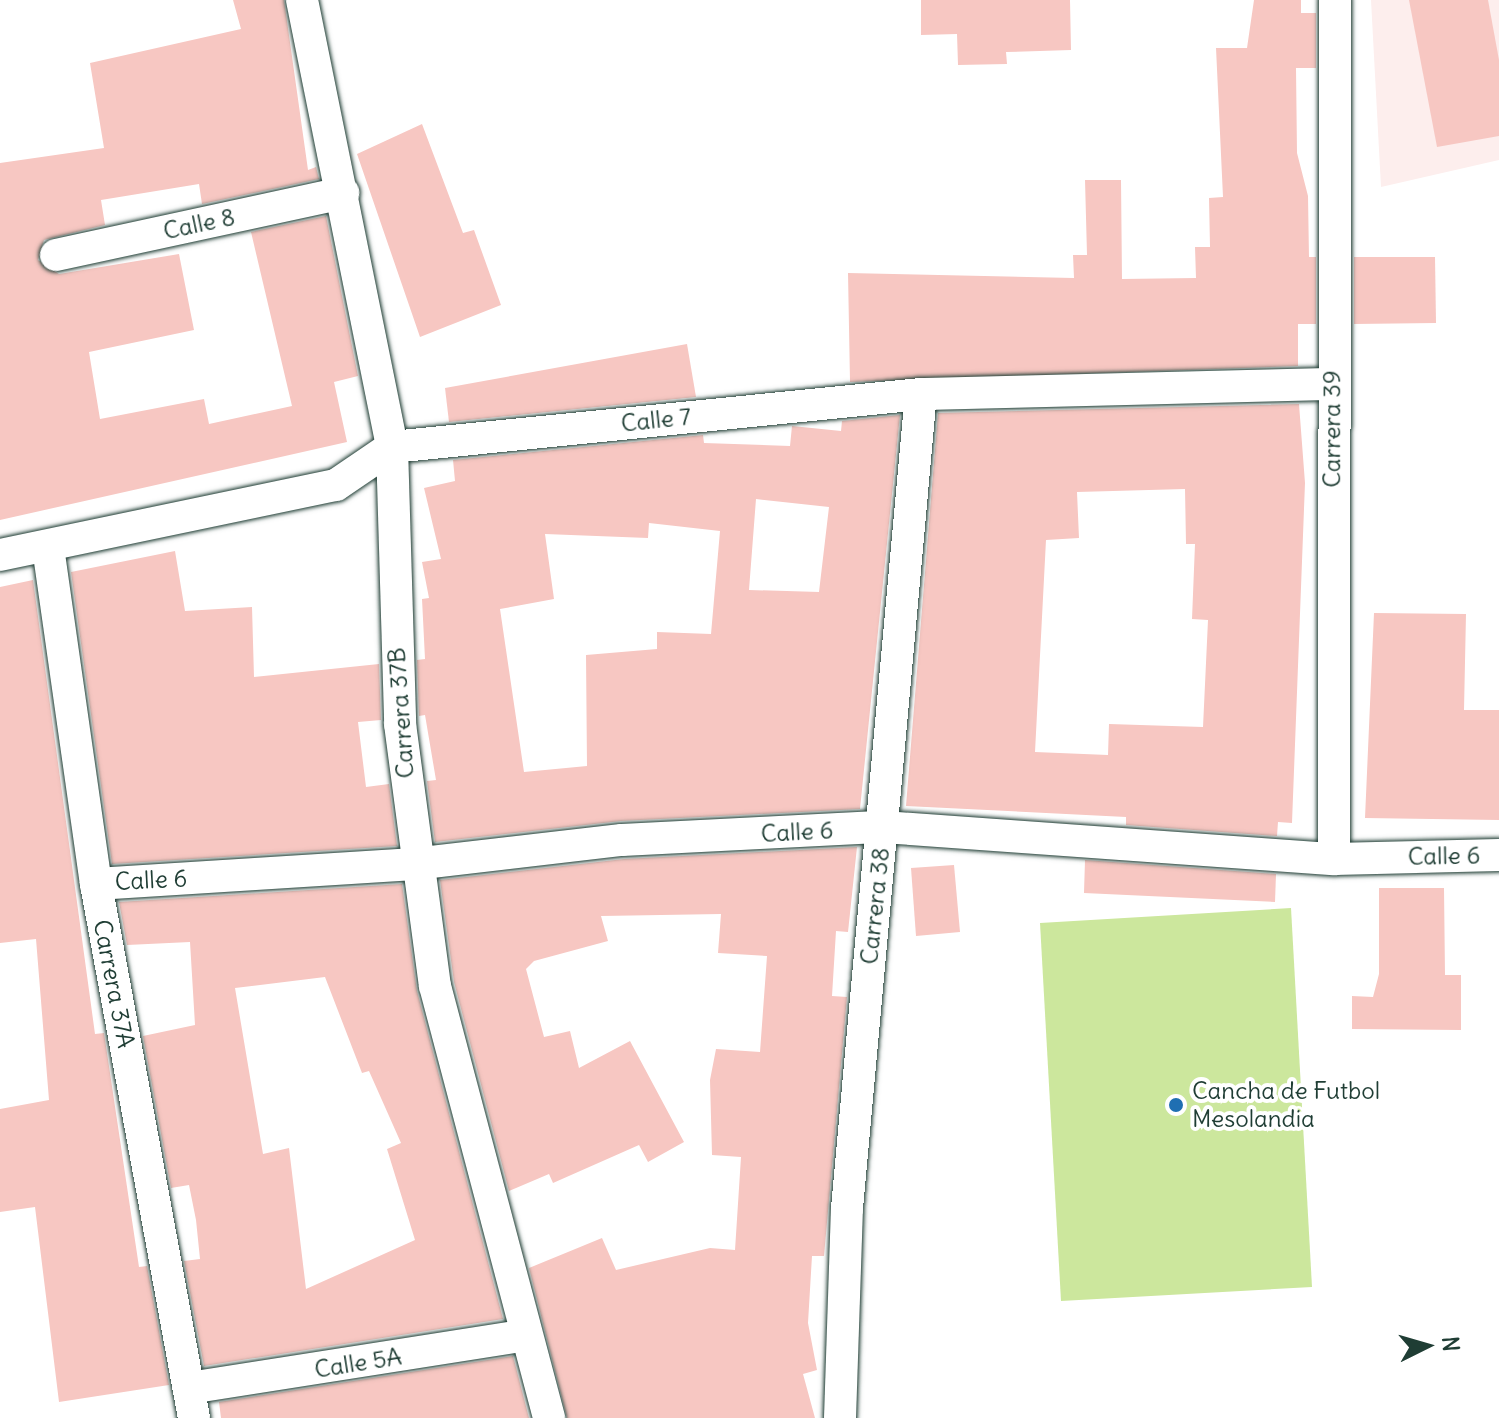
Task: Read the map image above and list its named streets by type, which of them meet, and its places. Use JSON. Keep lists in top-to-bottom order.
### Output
{
  "streets": {
    "street": [
      "Calle 8",
      "Calle 7",
      "Carrera 39",
      "Carrera 37B",
      "Calle 6",
      "Carrera 38",
      "Carrera 37A",
      "Calle 5A"
    ]
  },
  "crossings": [
    ["Calle 8", "Carrera 37B"],
    ["Calle 7", "Carrera 39"],
    ["Calle 7", "Carrera 37B"],
    ["Calle 7", "Carrera 38"],
    ["Calle 7", "Carrera 37A"],
    ["Carrera 39", "Calle 6"],
    ["Carrera 37B", "Calle 6"],
    ["Carrera 37B", "Calle 5A"],
    ["Calle 6", "Carrera 38"],
    ["Calle 6", "Carrera 37A"],
    ["Carrera 37A", "Calle 5A"]
  ],
  "places": ["Cancha de Futbol Mesolandia"],
  "north": "right"
}
